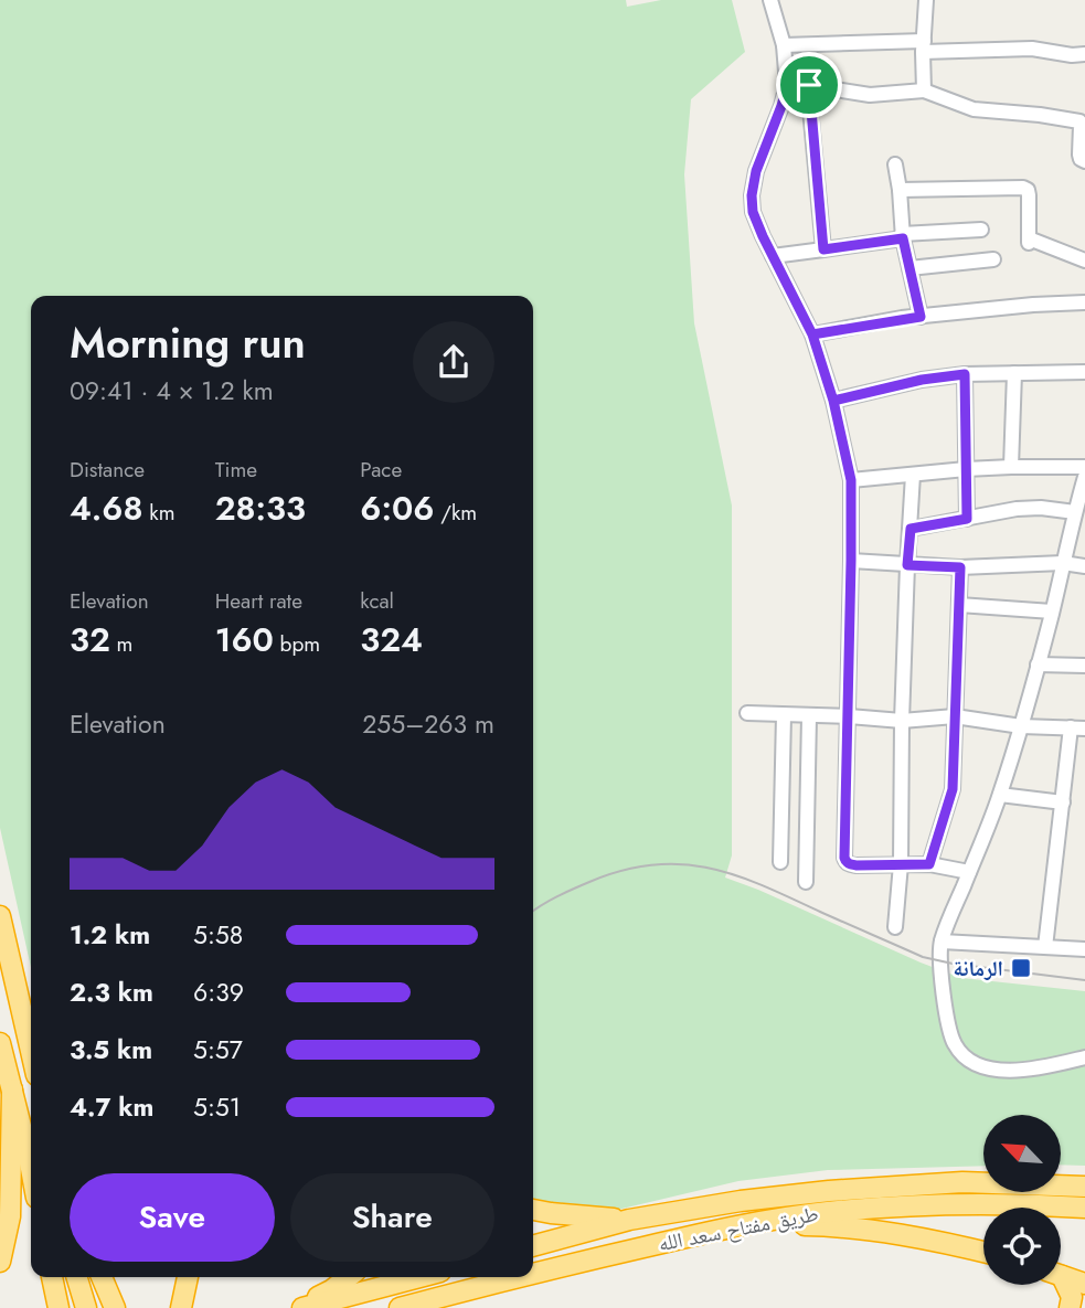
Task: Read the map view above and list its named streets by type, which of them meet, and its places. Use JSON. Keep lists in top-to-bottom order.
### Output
{
  "streets": {
    "highway": ["طريق مفتاح سعد الله"]
  },
  "places": {
    "transit": ["الرمانة"]
  },
  "north": "top left",
  "page": {
    "heading": ["Morning run", "09:41 · 4 × 1.2 km"],
    "stats": [
      ["Distance", "4.68 km"],
      ["Time", "28:33"],
      ["Pace", "6:06 /km"],
      ["Elevation", "32 m"],
      ["Heart rate", "160 bpm"],
      ["kcal", "324"]
    ],
    "chart": ["Elevation", "255–263 m"],
    "list": [
      {
        "name": "1.2 km",
        "note": "5:58"
      },
      {
        "name": "2.3 km",
        "note": "6:39"
      },
      {
        "name": "3.5 km",
        "note": "5:57"
      },
      {
        "name": "4.7 km",
        "note": "5:51"
      }
    ],
    "buttons": ["Save", "Share"]
  }
}
